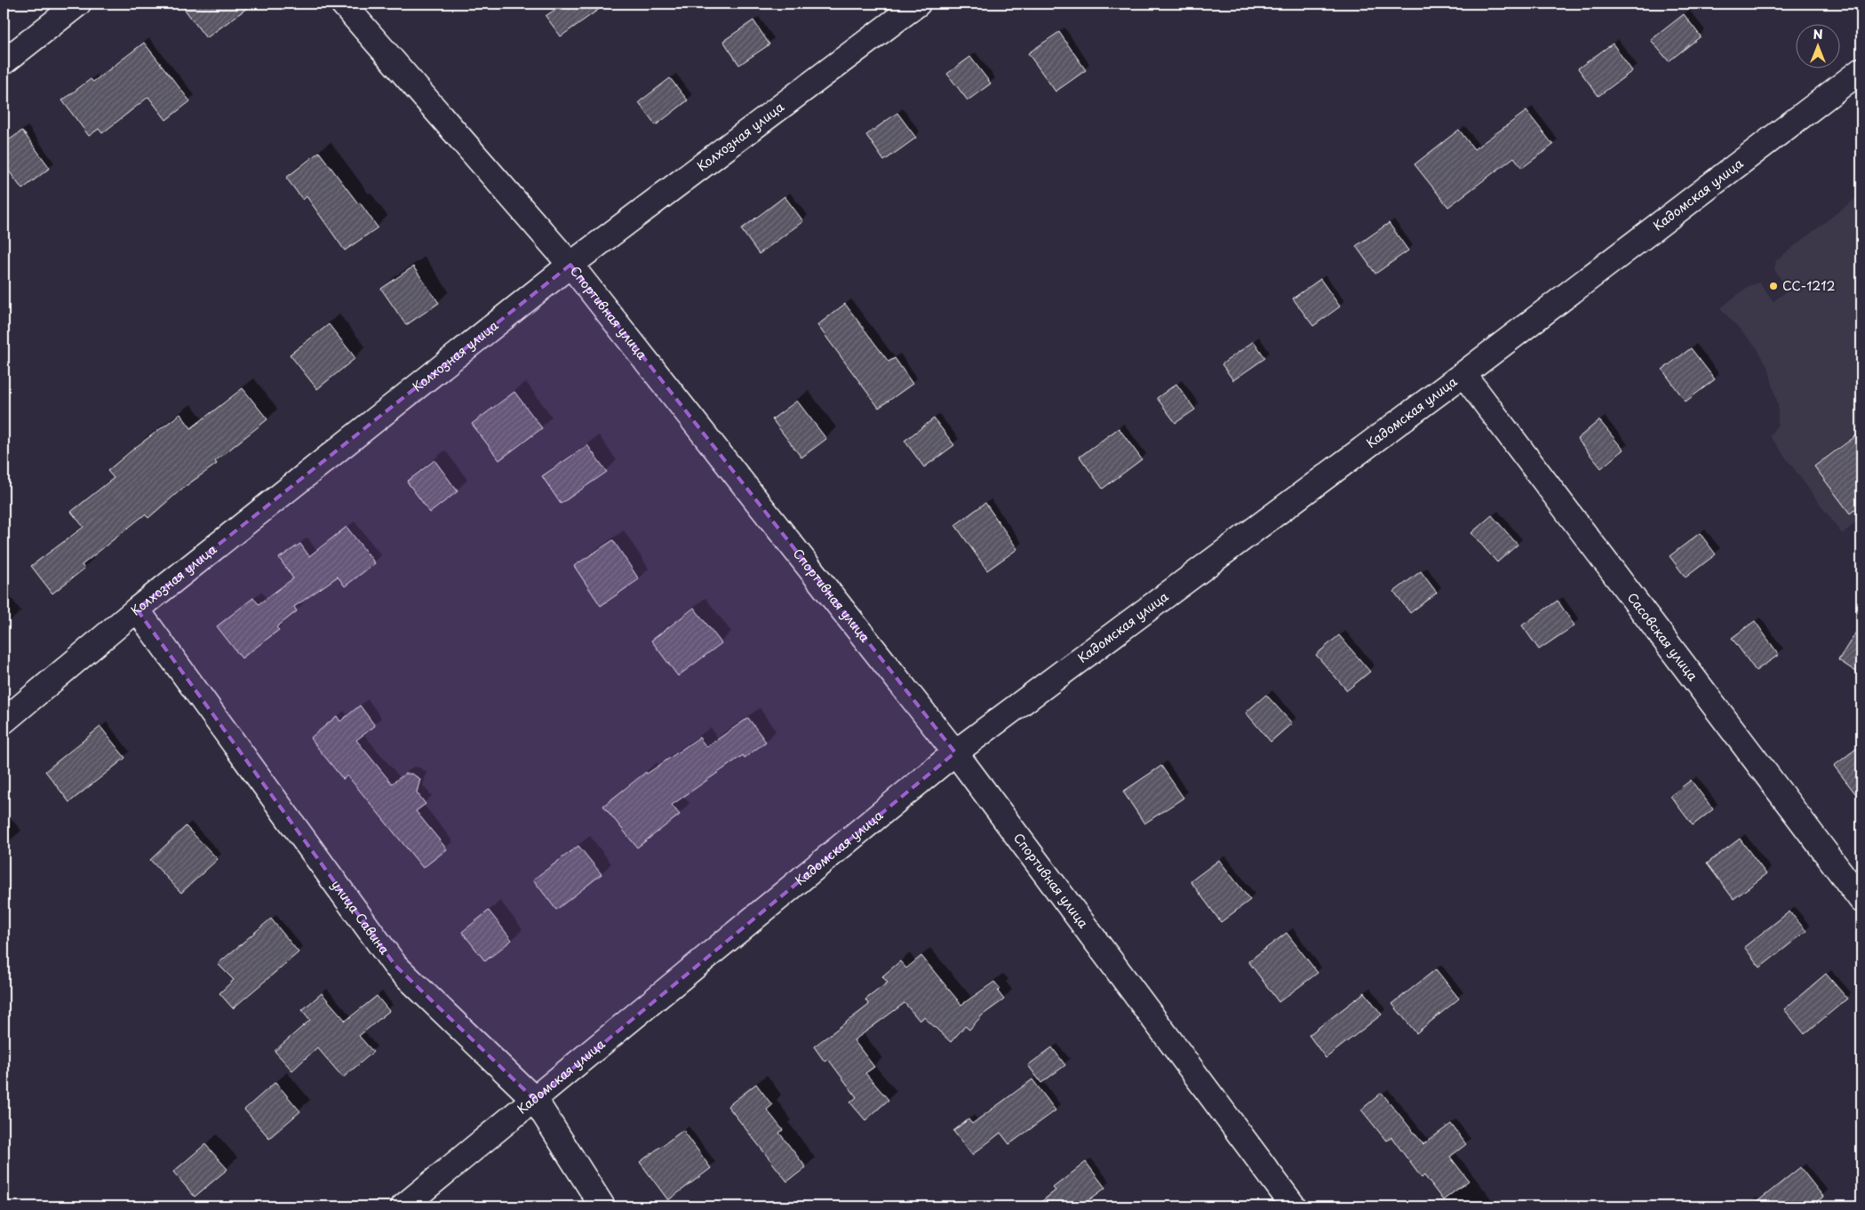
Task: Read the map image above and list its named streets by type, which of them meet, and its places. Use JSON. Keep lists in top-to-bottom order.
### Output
{
  "streets": {
    "street": [
      "Колхозная улица",
      "Кадомская улица",
      "Спортивная улица",
      "Сасовская улица",
      "улица Савина"
    ]
  },
  "crossings": [
    ["Колхозная улица", "Спортивная улица"],
    ["Колхозная улица", "улица Савина"],
    ["Кадомская улица", "Спортивная улица"],
    ["Кадомская улица", "Сасовская улица"],
    ["Кадомская улица", "улица Савина"]
  ],
  "places": ["СС-1212"],
  "north": "top"
}
